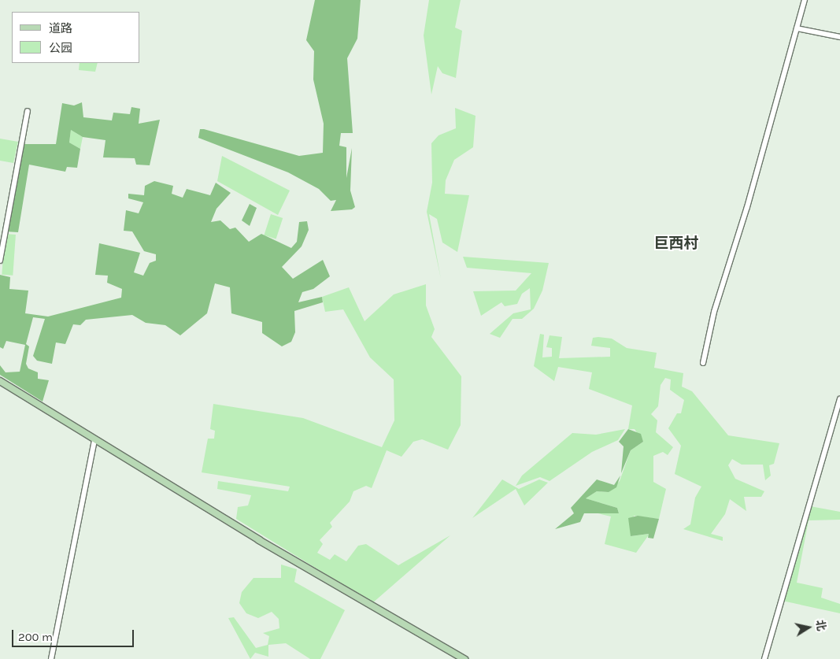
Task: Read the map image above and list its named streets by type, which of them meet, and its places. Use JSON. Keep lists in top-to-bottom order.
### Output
{
  "districts": ["巨西村"],
  "legend": ["道路", "公园"],
  "scale_bar": "200 m",
  "north": "right"
}
